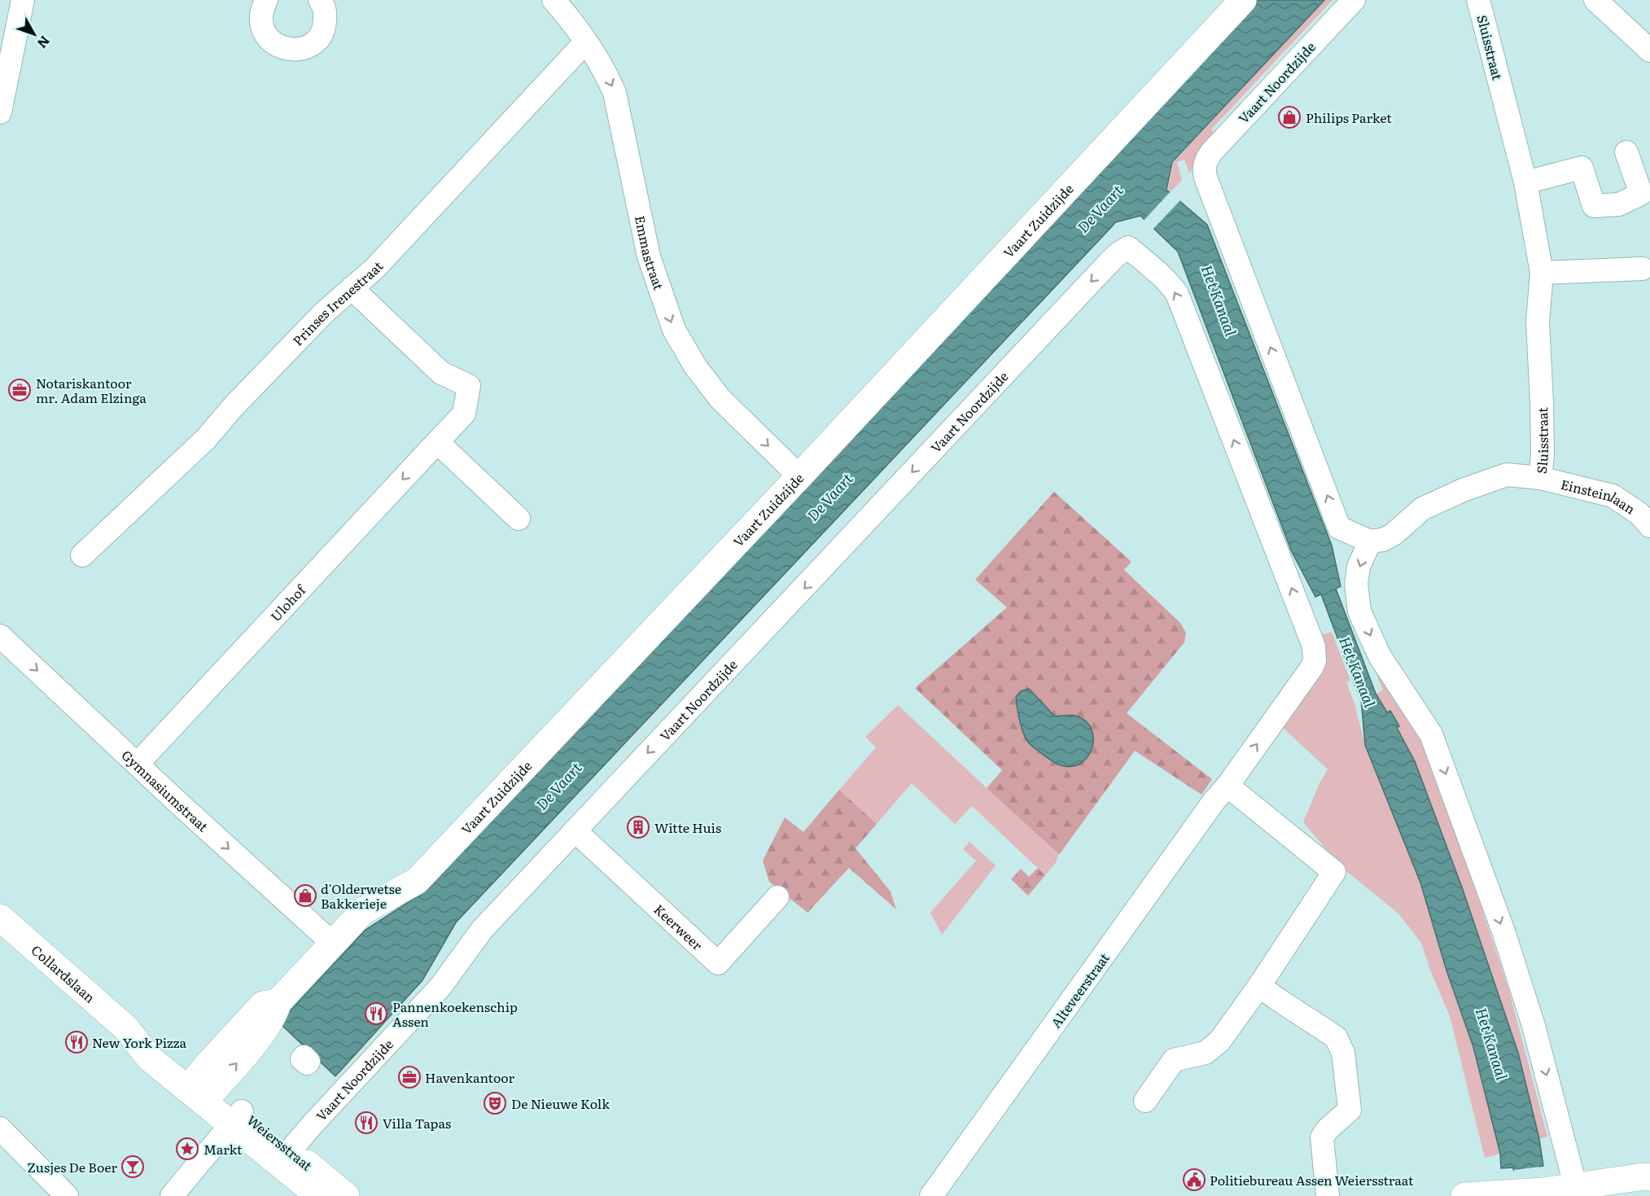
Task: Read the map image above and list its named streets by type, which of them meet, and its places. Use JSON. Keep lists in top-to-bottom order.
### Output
{
  "streets": {
    "main road": ["Vaart Zuidzijde", "Collardslaan", "Weiersstraat"],
    "street": [
      "Sluisstraat",
      "Vaart Noordzijde",
      "Emmastraat",
      "Prinses Irenestraat",
      "Einsteinlaan",
      "Ulohof",
      "Gymnasiumstraat",
      "Keerweer",
      "Alteveerstraat"
    ]
  },
  "crossings": [
    ["Sluisstraat", "Vaart Noordzijde"],
    ["Sluisstraat", "Einsteinlaan"],
    ["Vaart Noordzijde", "Keerweer"],
    ["Vaart Noordzijde", "Alteveerstraat"],
    ["Vaart Noordzijde", "Weiersstraat"],
    ["Vaart Zuidzijde", "Emmastraat"],
    ["Vaart Zuidzijde", "Gymnasiumstraat"],
    ["Vaart Zuidzijde", "Collardslaan"],
    ["Vaart Zuidzijde", "Weiersstraat"],
    ["Emmastraat", "Prinses Irenestraat"],
    ["Prinses Irenestraat", "Ulohof"],
    ["Ulohof", "Gymnasiumstraat"],
    ["Collardslaan", "Weiersstraat"]
  ],
  "one_way": ["Emmastraat", "Ulohof", "Gymnasiumstraat"],
  "water": ["De Vaart", "Het Kanaal"],
  "places": {
    "shop": ["Philips Parket", "d'Olderwetse Bakkerieje"],
    "office": ["Notariskantoor mr. Adam Elzinga", "Havenkantoor"],
    "building": ["Witte Huis"],
    "restaurant": ["Pannenkoekenschip Assen", "New York Pizza", "Villa Tapas"],
    "theatre": ["De Nieuwe Kolk"],
    "place": ["Markt"],
    "bar": ["Zusjes De Boer"],
    "public building": ["Politiebureau Assen Weiersstraat"]
  },
  "north": "bottom right"
}
